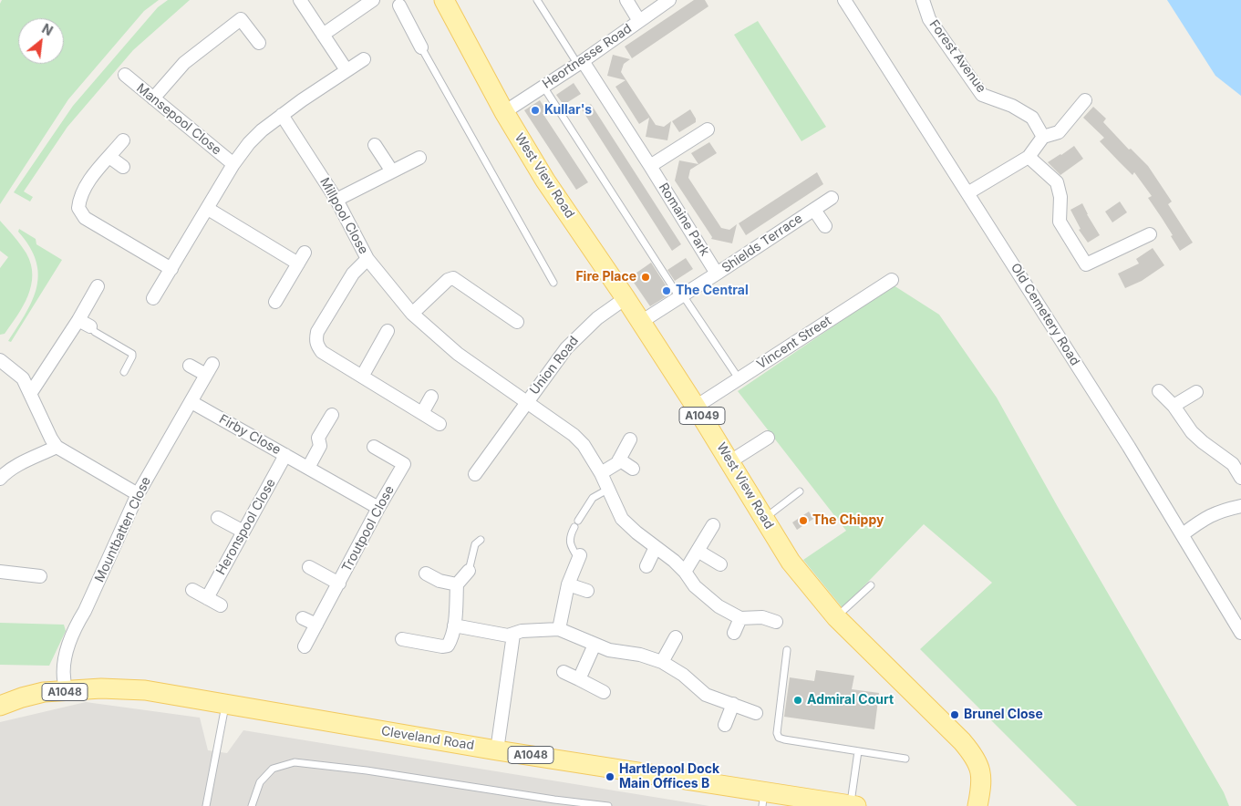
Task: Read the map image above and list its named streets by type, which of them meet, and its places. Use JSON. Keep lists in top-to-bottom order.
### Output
{
  "streets": {
    "main road": [
      "West View Road",
      "A1049",
      "A1048",
      "Cleveland Road"
    ],
    "street": [
      "Heortnesse Road",
      "Forest Avenue",
      "Mansepool Close",
      "Millpool Close",
      "Romaine Park",
      "Shields Terrace",
      "Old Cemetery Road",
      "Vincent Street",
      "Union Road",
      "Firby Close",
      "Heronspool Close",
      "Troutpool Close",
      "Mountbatten Close"
    ]
  },
  "crossings": [
    ["Heortnesse Road", "West View Road"],
    ["Heortnesse Road", "Romaine Park"],
    ["West View Road", "Shields Terrace"],
    ["West View Road", "Vincent Street"],
    ["West View Road", "Union Road"],
    ["Millpool Close", "Union Road"],
    ["Romaine Park", "Shields Terrace"],
    ["Firby Close", "Heronspool Close"],
    ["Firby Close", "Troutpool Close"],
    ["Firby Close", "Mountbatten Close"],
    ["Mountbatten Close", "Cleveland Road"]
  ],
  "places": [
    "Kullar's",
    "Fire Place",
    "The Central",
    "The Chippy",
    "Admiral Court",
    "Brunel Close",
    "Hartlepool Dock Main Offices B"
  ],
  "north": "top right"
}
